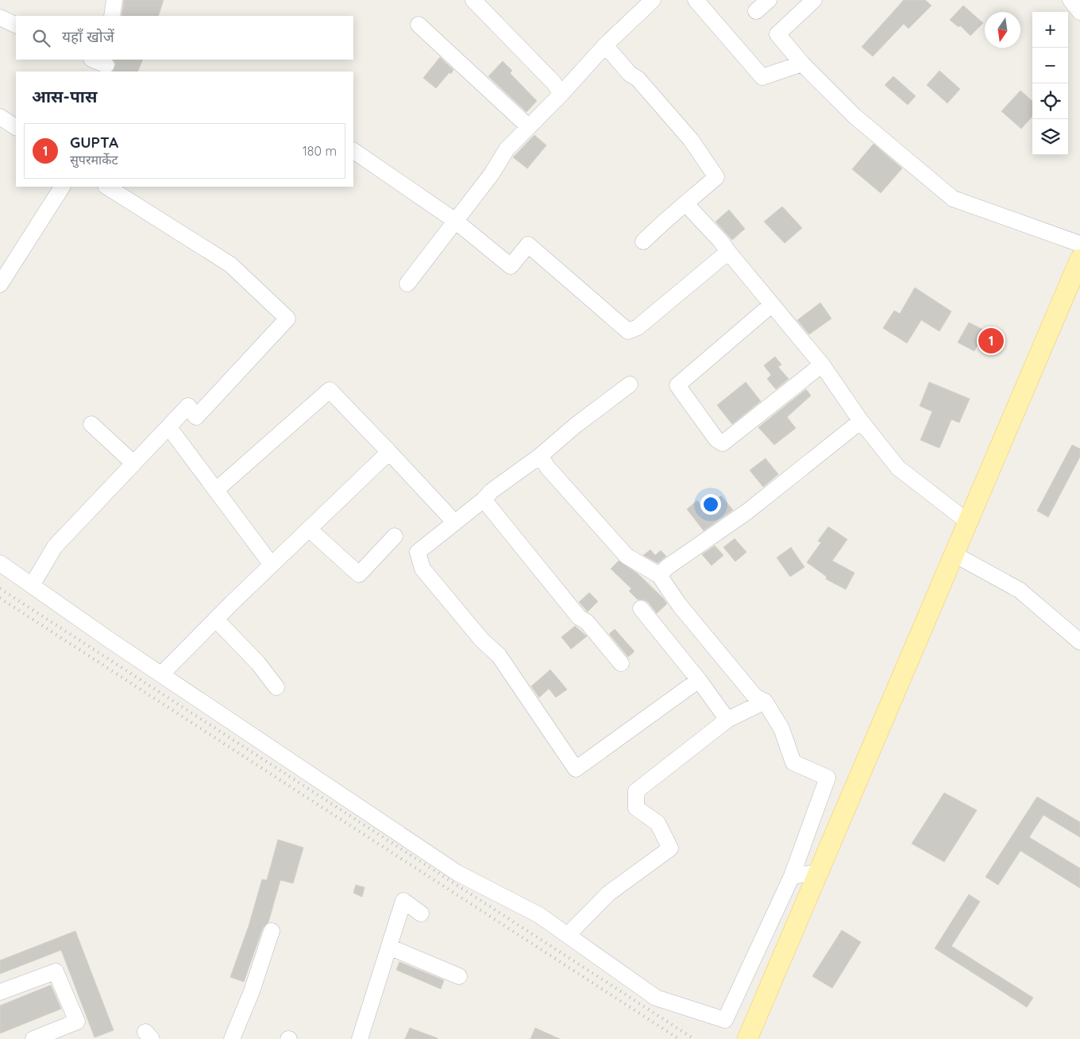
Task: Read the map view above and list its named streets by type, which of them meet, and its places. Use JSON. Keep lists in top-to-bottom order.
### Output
{
  "north": "bottom",
  "page": {
    "map_buttons": ["+", "−"],
    "search": "यहाँ खोजें",
    "heading": "आस-पास",
    "list": [
      {
        "mark": "1",
        "name": "GUPTA",
        "note": "सुपरमार्केट",
        "value": "180 m"
      }
    ],
    "pins": "1"
  }
}
